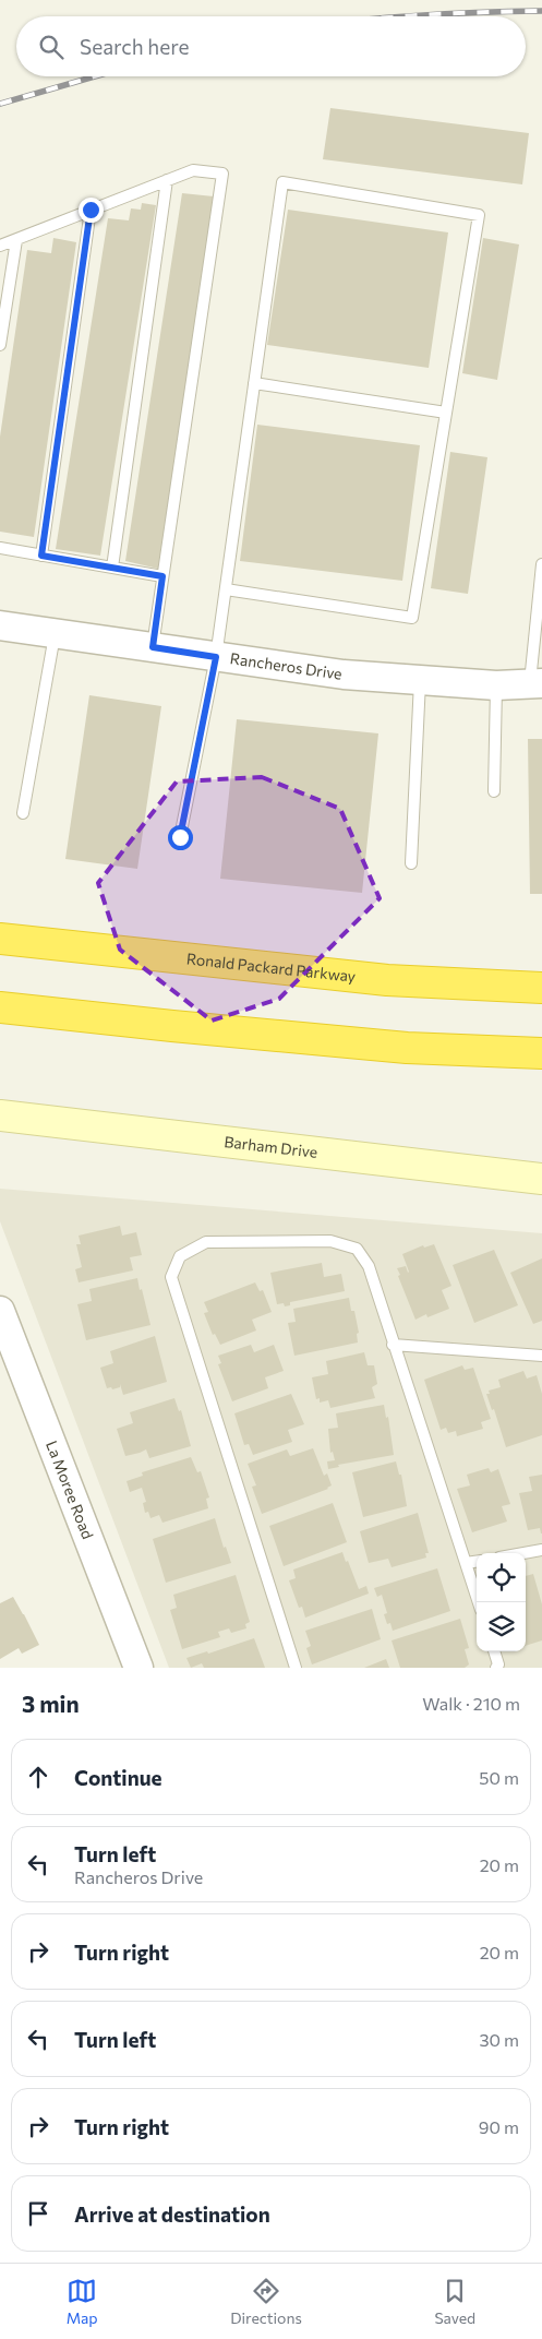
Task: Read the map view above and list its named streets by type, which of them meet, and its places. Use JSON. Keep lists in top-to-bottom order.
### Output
{
  "streets": {
    "highway": ["Ronald Packard Parkway"],
    "main road": ["Barham Drive"],
    "street": ["Rancheros Drive", "La Moree Road"]
  },
  "page": {
    "search": "Search here",
    "heading": ["3 min", "Walk · 210 m"],
    "list": [
      ["Continue", "50 m"],
      ["Turn left", "Rancheros Drive", "20 m"],
      ["Turn right", "20 m"],
      ["Turn left", "30 m"],
      ["Turn right", "90 m"],
      "Arrive at destination"
    ],
    "nav": ["Map", "Directions", "Saved"]
  }
}
